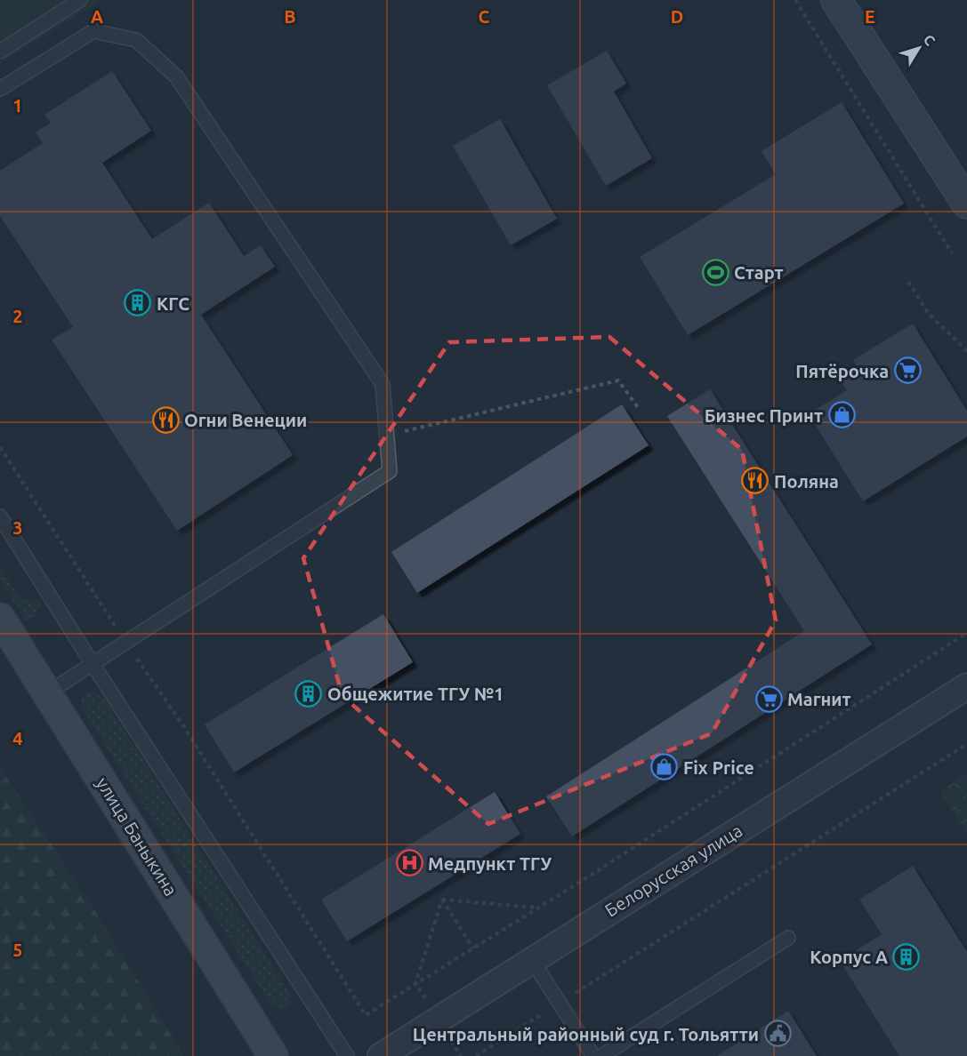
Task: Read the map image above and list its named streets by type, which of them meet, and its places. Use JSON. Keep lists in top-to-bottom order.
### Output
{
  "streets": {
    "main road": ["улица Баныкина"],
    "street": ["Белорусская улица"]
  },
  "places": {
    "sports": ["Старт"],
    "building": ["КГС", "Общежитие ТГУ №1", "Корпус А"],
    "supermarket": ["Пятёрочка", "Магнит"],
    "shop": ["Бизнес Принт", "Fix Price"],
    "restaurant": ["Огни Венеции", "Поляна"],
    "hospital": ["Медпункт ТГУ"],
    "public building": ["Центральный районный суд г. Тольятти"]
  },
  "north": "top right",
  "grid": {
    "columns": [
      "A",
      "B",
      "C",
      "D",
      "E"
    ],
    "rows": [
      "1",
      "2",
      "3",
      "4",
      "5"
    ]
  }
}
